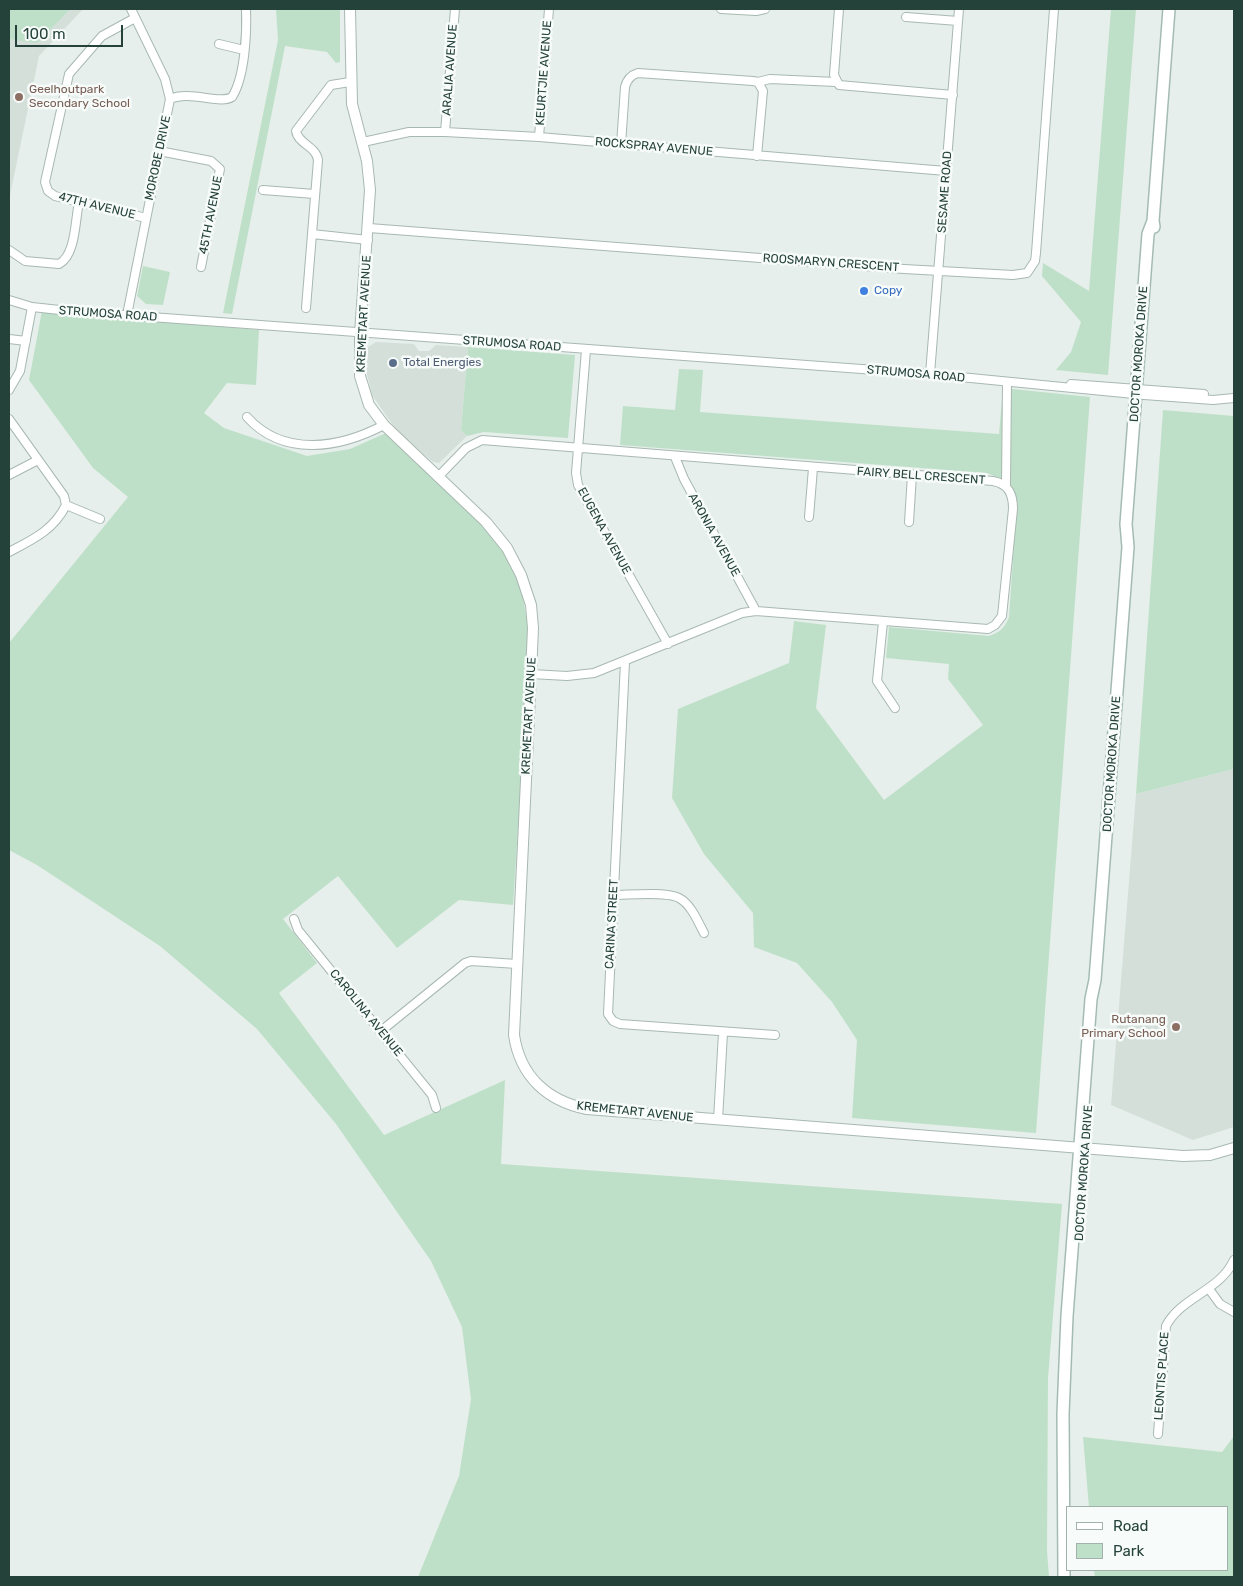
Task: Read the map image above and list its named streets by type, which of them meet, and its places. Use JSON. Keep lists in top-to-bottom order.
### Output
{
  "streets": {
    "main road": ["DOCTOR MOROKA DRIVE"],
    "street": [
      "ARALIA AVENUE",
      "KEURTJIE AVENUE",
      "ROCKSPRAY AVENUE",
      "MOROBE DRIVE",
      "SESAME ROAD",
      "47TH AVENUE",
      "45TH AVENUE",
      "ROOSMARYN CRESCENT",
      "STRUMOSA ROAD",
      "KREMETART AVENUE",
      "FAIRY BELL CRESCENT",
      "EUGENA AVENUE",
      "ARONIA AVENUE",
      "CARINA STREET",
      "CAROLINA AVENUE",
      "LEONTIS PLACE"
    ]
  },
  "crossings": [
    ["ARALIA AVENUE", "ROCKSPRAY AVENUE"],
    ["KEURTJIE AVENUE", "ROCKSPRAY AVENUE"],
    ["ROCKSPRAY AVENUE", "SESAME ROAD"],
    ["ROCKSPRAY AVENUE", "KREMETART AVENUE"],
    ["MOROBE DRIVE", "47TH AVENUE"],
    ["MOROBE DRIVE", "45TH AVENUE"],
    ["MOROBE DRIVE", "STRUMOSA ROAD"],
    ["SESAME ROAD", "ROOSMARYN CRESCENT"],
    ["SESAME ROAD", "STRUMOSA ROAD"],
    ["ROOSMARYN CRESCENT", "KREMETART AVENUE"],
    ["STRUMOSA ROAD", "KREMETART AVENUE"],
    ["STRUMOSA ROAD", "DOCTOR MOROKA DRIVE"],
    ["STRUMOSA ROAD", "EUGENA AVENUE"],
    ["KREMETART AVENUE", "DOCTOR MOROKA DRIVE"],
    ["KREMETART AVENUE", "FAIRY BELL CRESCENT"],
    ["FAIRY BELL CRESCENT", "EUGENA AVENUE"],
    ["FAIRY BELL CRESCENT", "ARONIA AVENUE"]
  ],
  "places": [
    "Geelhoutpark Secondary School",
    "Copy",
    "Total Energies",
    "Rutanang Primary School"
  ],
  "legend": ["Road", "Park"],
  "scale_bar": "100 m"
}
